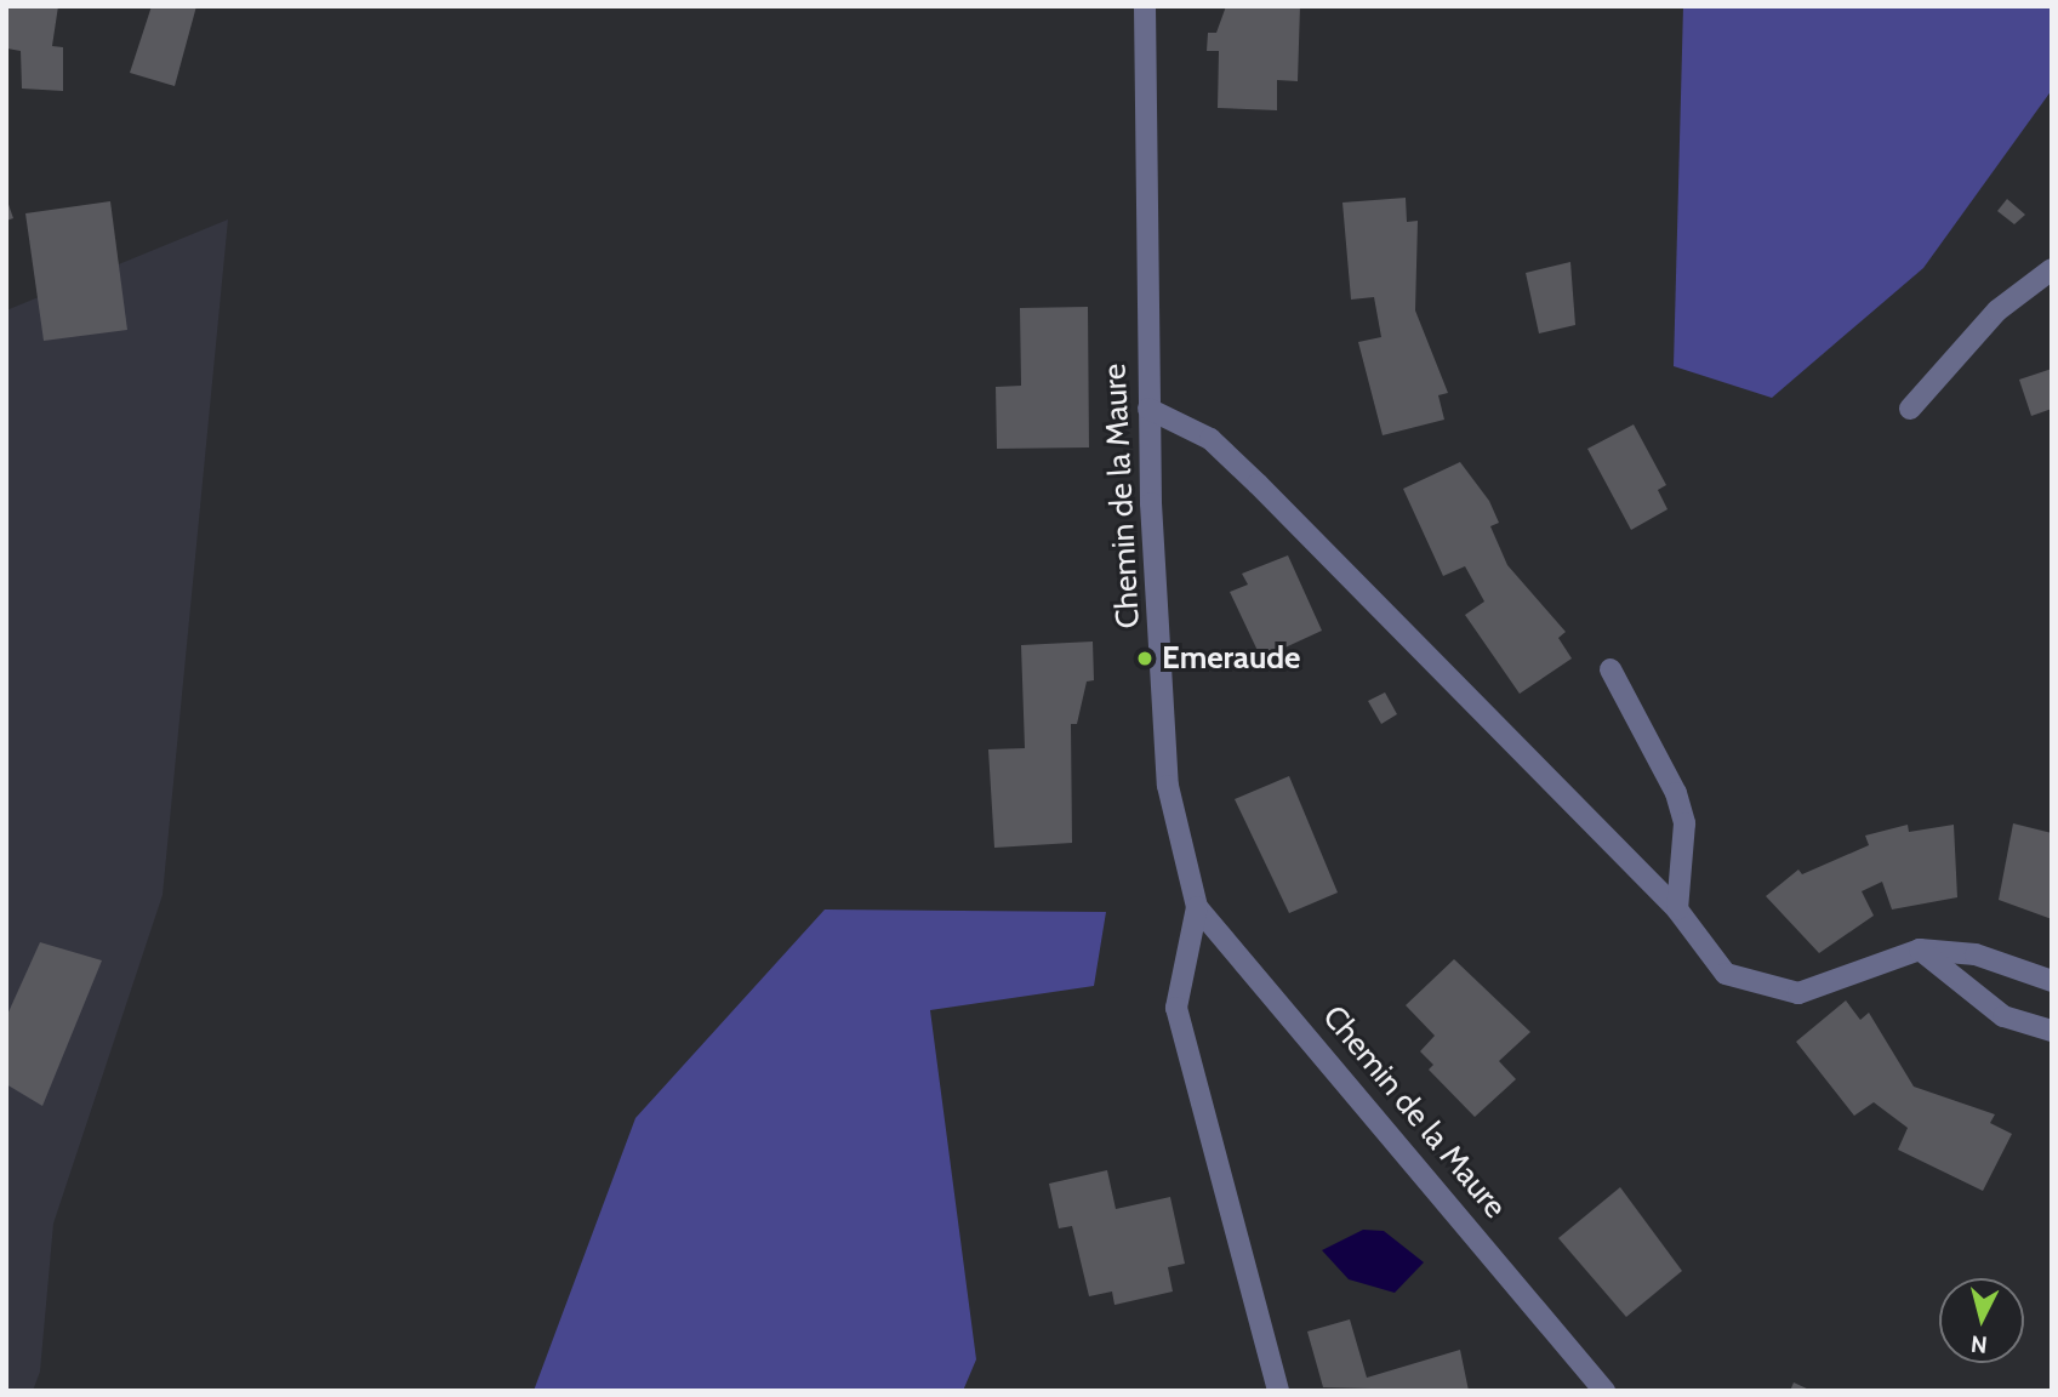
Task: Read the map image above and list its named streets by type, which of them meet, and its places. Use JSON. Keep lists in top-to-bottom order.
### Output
{
  "streets": {
    "street": ["Chemin de la Maure"]
  },
  "places": ["Emeraude"],
  "north": "bottom"
}
